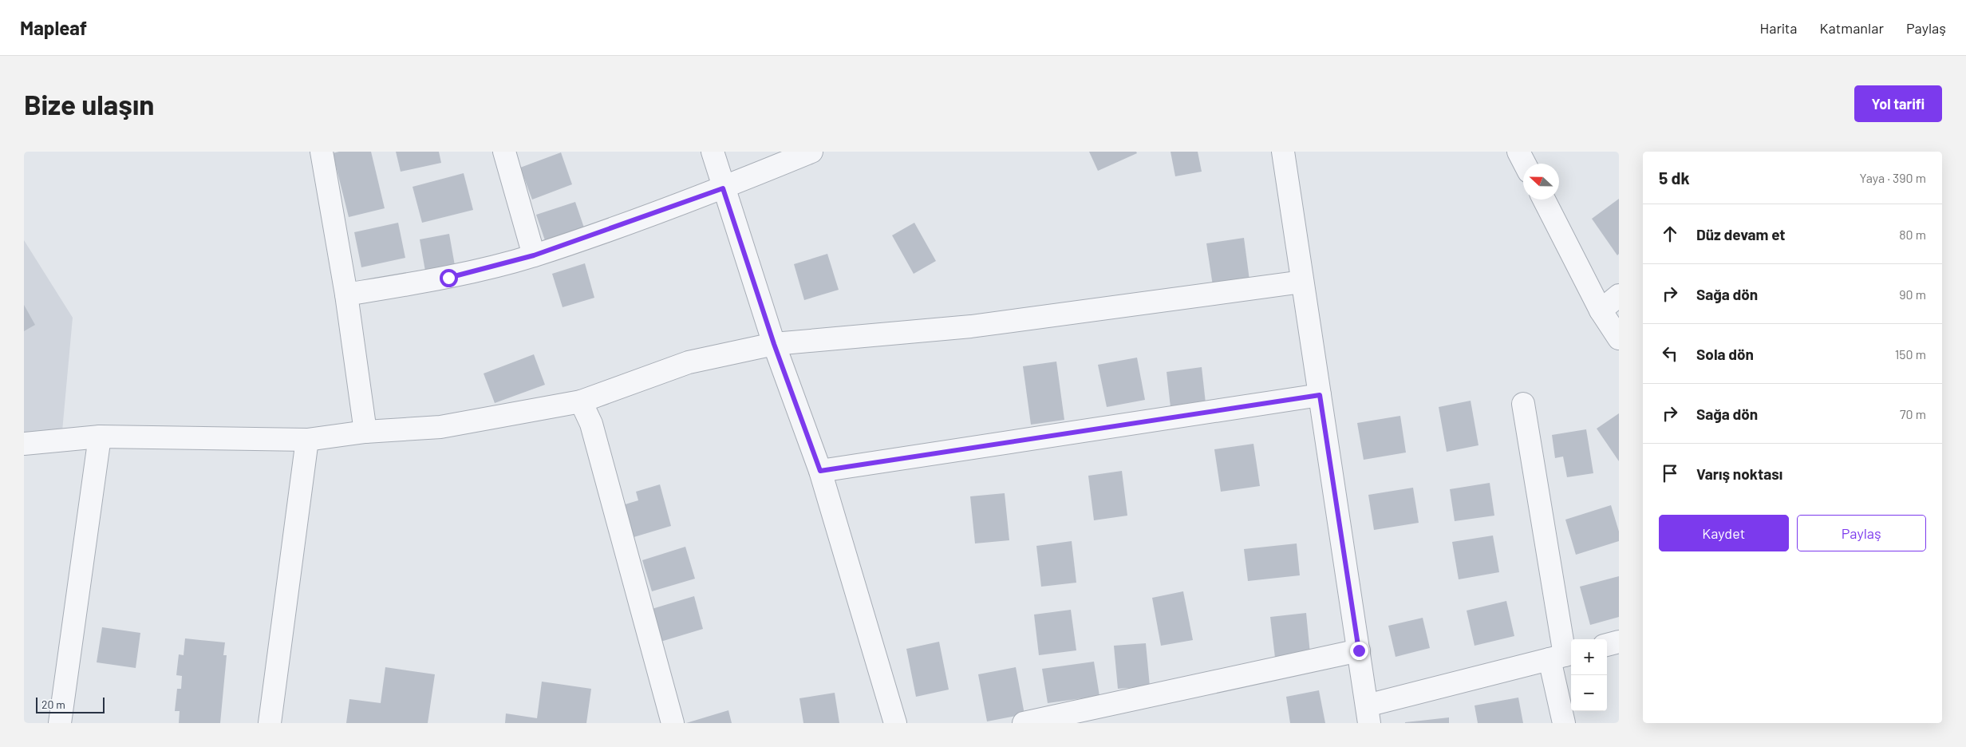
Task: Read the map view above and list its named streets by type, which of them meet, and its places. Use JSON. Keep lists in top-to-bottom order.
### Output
{
  "scale_bar": "20 m",
  "north": "left",
  "page": {
    "header": "Mapleaf",
    "nav": ["Harita", "Katmanlar", "Paylaş"],
    "buttons": [
      "Yol tarifi",
      ["Kaydet", "Paylaş"]
    ],
    "title": "Bize ulaşın",
    "heading": ["5 dk", "Yaya · 390 m"],
    "list": [
      ["Düz devam et", "80 m"],
      ["Sağa dön", "90 m"],
      ["Sola dön", "150 m"],
      ["Sağa dön", "70 m"],
      "Varış noktası"
    ],
    "map_buttons": ["+", "−"],
    "scale": "20 m"
  }
}
